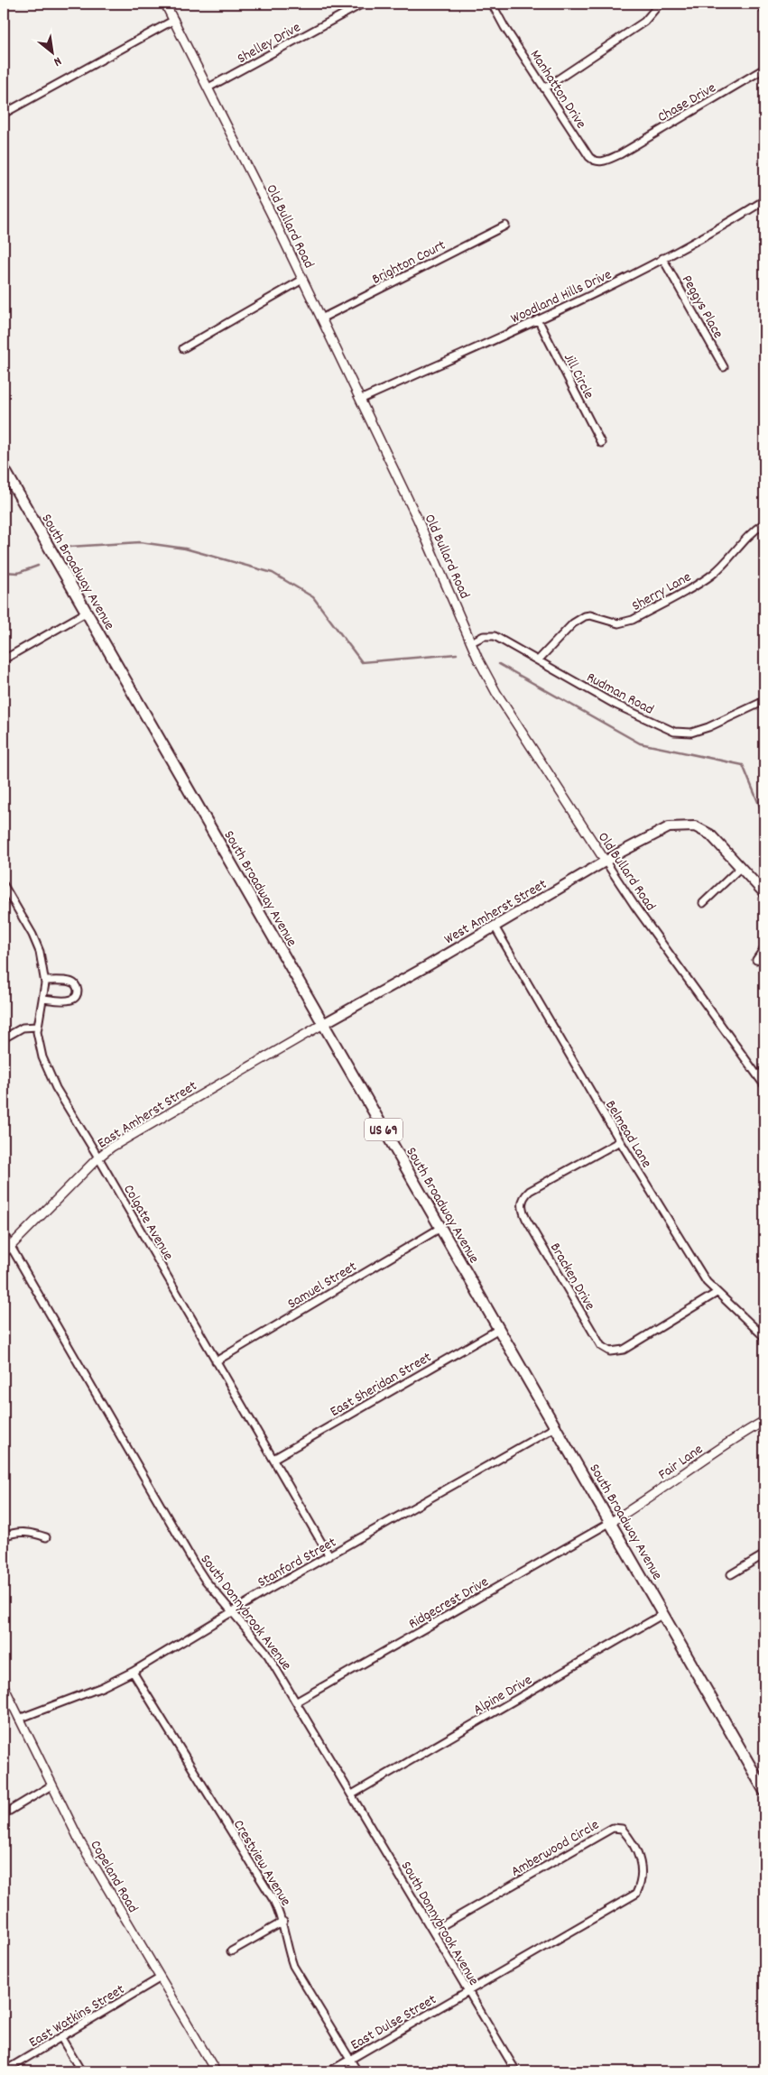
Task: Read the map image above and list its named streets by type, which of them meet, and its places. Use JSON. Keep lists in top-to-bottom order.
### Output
{
  "streets": {
    "main road": ["South Broadway Avenue", "West Amherst Street", "US 69"],
    "street": [
      "Shelley Drive",
      "Manhatton Drive",
      "Chase Drive",
      "Old Bullard Road",
      "Brighton Court",
      "Woodland Hills Drive",
      "Peggys Place",
      "Jill Circle",
      "Sherry Lane",
      "Rudman Road",
      "East Amherst Street",
      "Belmead Lane",
      "Colgate Avenue",
      "Bracken Drive",
      "Samuel Street",
      "East Sheridan Street",
      "Fair Lane",
      "Stanford Street",
      "Ridgecrest Drive",
      "South Donnybrook Avenue",
      "Alpine Drive",
      "Amberwood Circle",
      "Crestview Avenue",
      "Copeland Road",
      "East Watkins Street",
      "East Dulse Street"
    ]
  },
  "crossings": [
    ["Shelley Drive", "Old Bullard Road"],
    ["Manhatton Drive", "Chase Drive"],
    ["Old Bullard Road", "Brighton Court"],
    ["Old Bullard Road", "Woodland Hills Drive"],
    ["Old Bullard Road", "Rudman Road"],
    ["Old Bullard Road", "West Amherst Street"],
    ["Woodland Hills Drive", "Peggys Place"],
    ["Woodland Hills Drive", "Jill Circle"],
    ["South Broadway Avenue", "West Amherst Street"],
    ["South Broadway Avenue", "East Amherst Street"],
    ["South Broadway Avenue", "Samuel Street"],
    ["South Broadway Avenue", "East Sheridan Street"],
    ["South Broadway Avenue", "Fair Lane"],
    ["South Broadway Avenue", "Stanford Street"],
    ["South Broadway Avenue", "Ridgecrest Drive"],
    ["South Broadway Avenue", "Alpine Drive"],
    ["Sherry Lane", "Rudman Road"],
    ["West Amherst Street", "East Amherst Street"],
    ["West Amherst Street", "Belmead Lane"],
    ["East Amherst Street", "Colgate Avenue"],
    ["East Amherst Street", "South Donnybrook Avenue"],
    ["Belmead Lane", "Bracken Drive"],
    ["Colgate Avenue", "Samuel Street"],
    ["Colgate Avenue", "East Sheridan Street"],
    ["Colgate Avenue", "Stanford Street"],
    ["Fair Lane", "Ridgecrest Drive"],
    ["Stanford Street", "South Donnybrook Avenue"],
    ["Stanford Street", "Crestview Avenue"],
    ["Stanford Street", "Copeland Road"],
    ["Ridgecrest Drive", "South Donnybrook Avenue"],
    ["South Donnybrook Avenue", "Alpine Drive"],
    ["South Donnybrook Avenue", "Amberwood Circle"],
    ["South Donnybrook Avenue", "East Dulse Street"],
    ["Amberwood Circle", "East Dulse Street"],
    ["Crestview Avenue", "East Dulse Street"],
    ["Copeland Road", "East Watkins Street"]
  ],
  "north": "bottom right"
}
